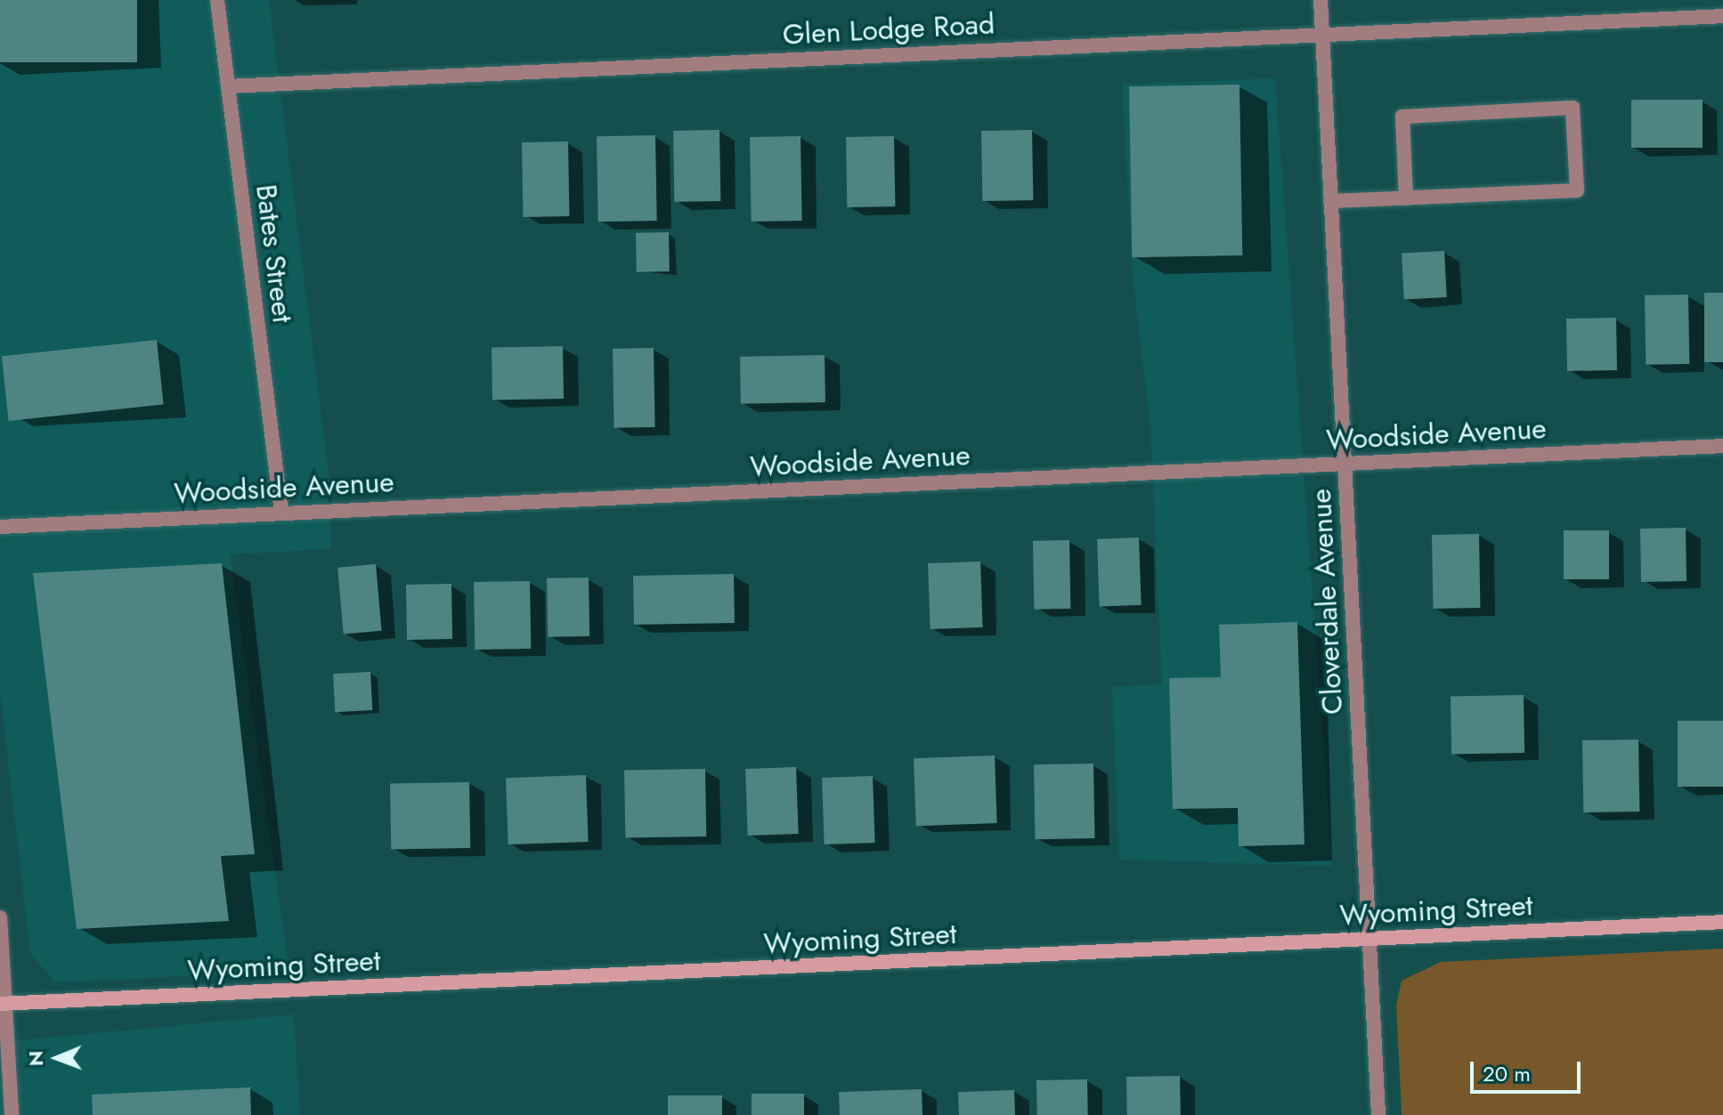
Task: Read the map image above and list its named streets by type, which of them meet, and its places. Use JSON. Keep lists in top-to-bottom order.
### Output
{
  "streets": {
    "street": [
      "Glen Lodge Road",
      "Bates Street",
      "Woodside Avenue",
      "Cloverdale Avenue",
      "Wyoming Street"
    ]
  },
  "crossings": [
    ["Glen Lodge Road", "Bates Street"],
    ["Glen Lodge Road", "Cloverdale Avenue"],
    ["Bates Street", "Woodside Avenue"],
    ["Woodside Avenue", "Cloverdale Avenue"],
    ["Cloverdale Avenue", "Wyoming Street"]
  ],
  "scale_bar": "20 m",
  "north": "left"
}
